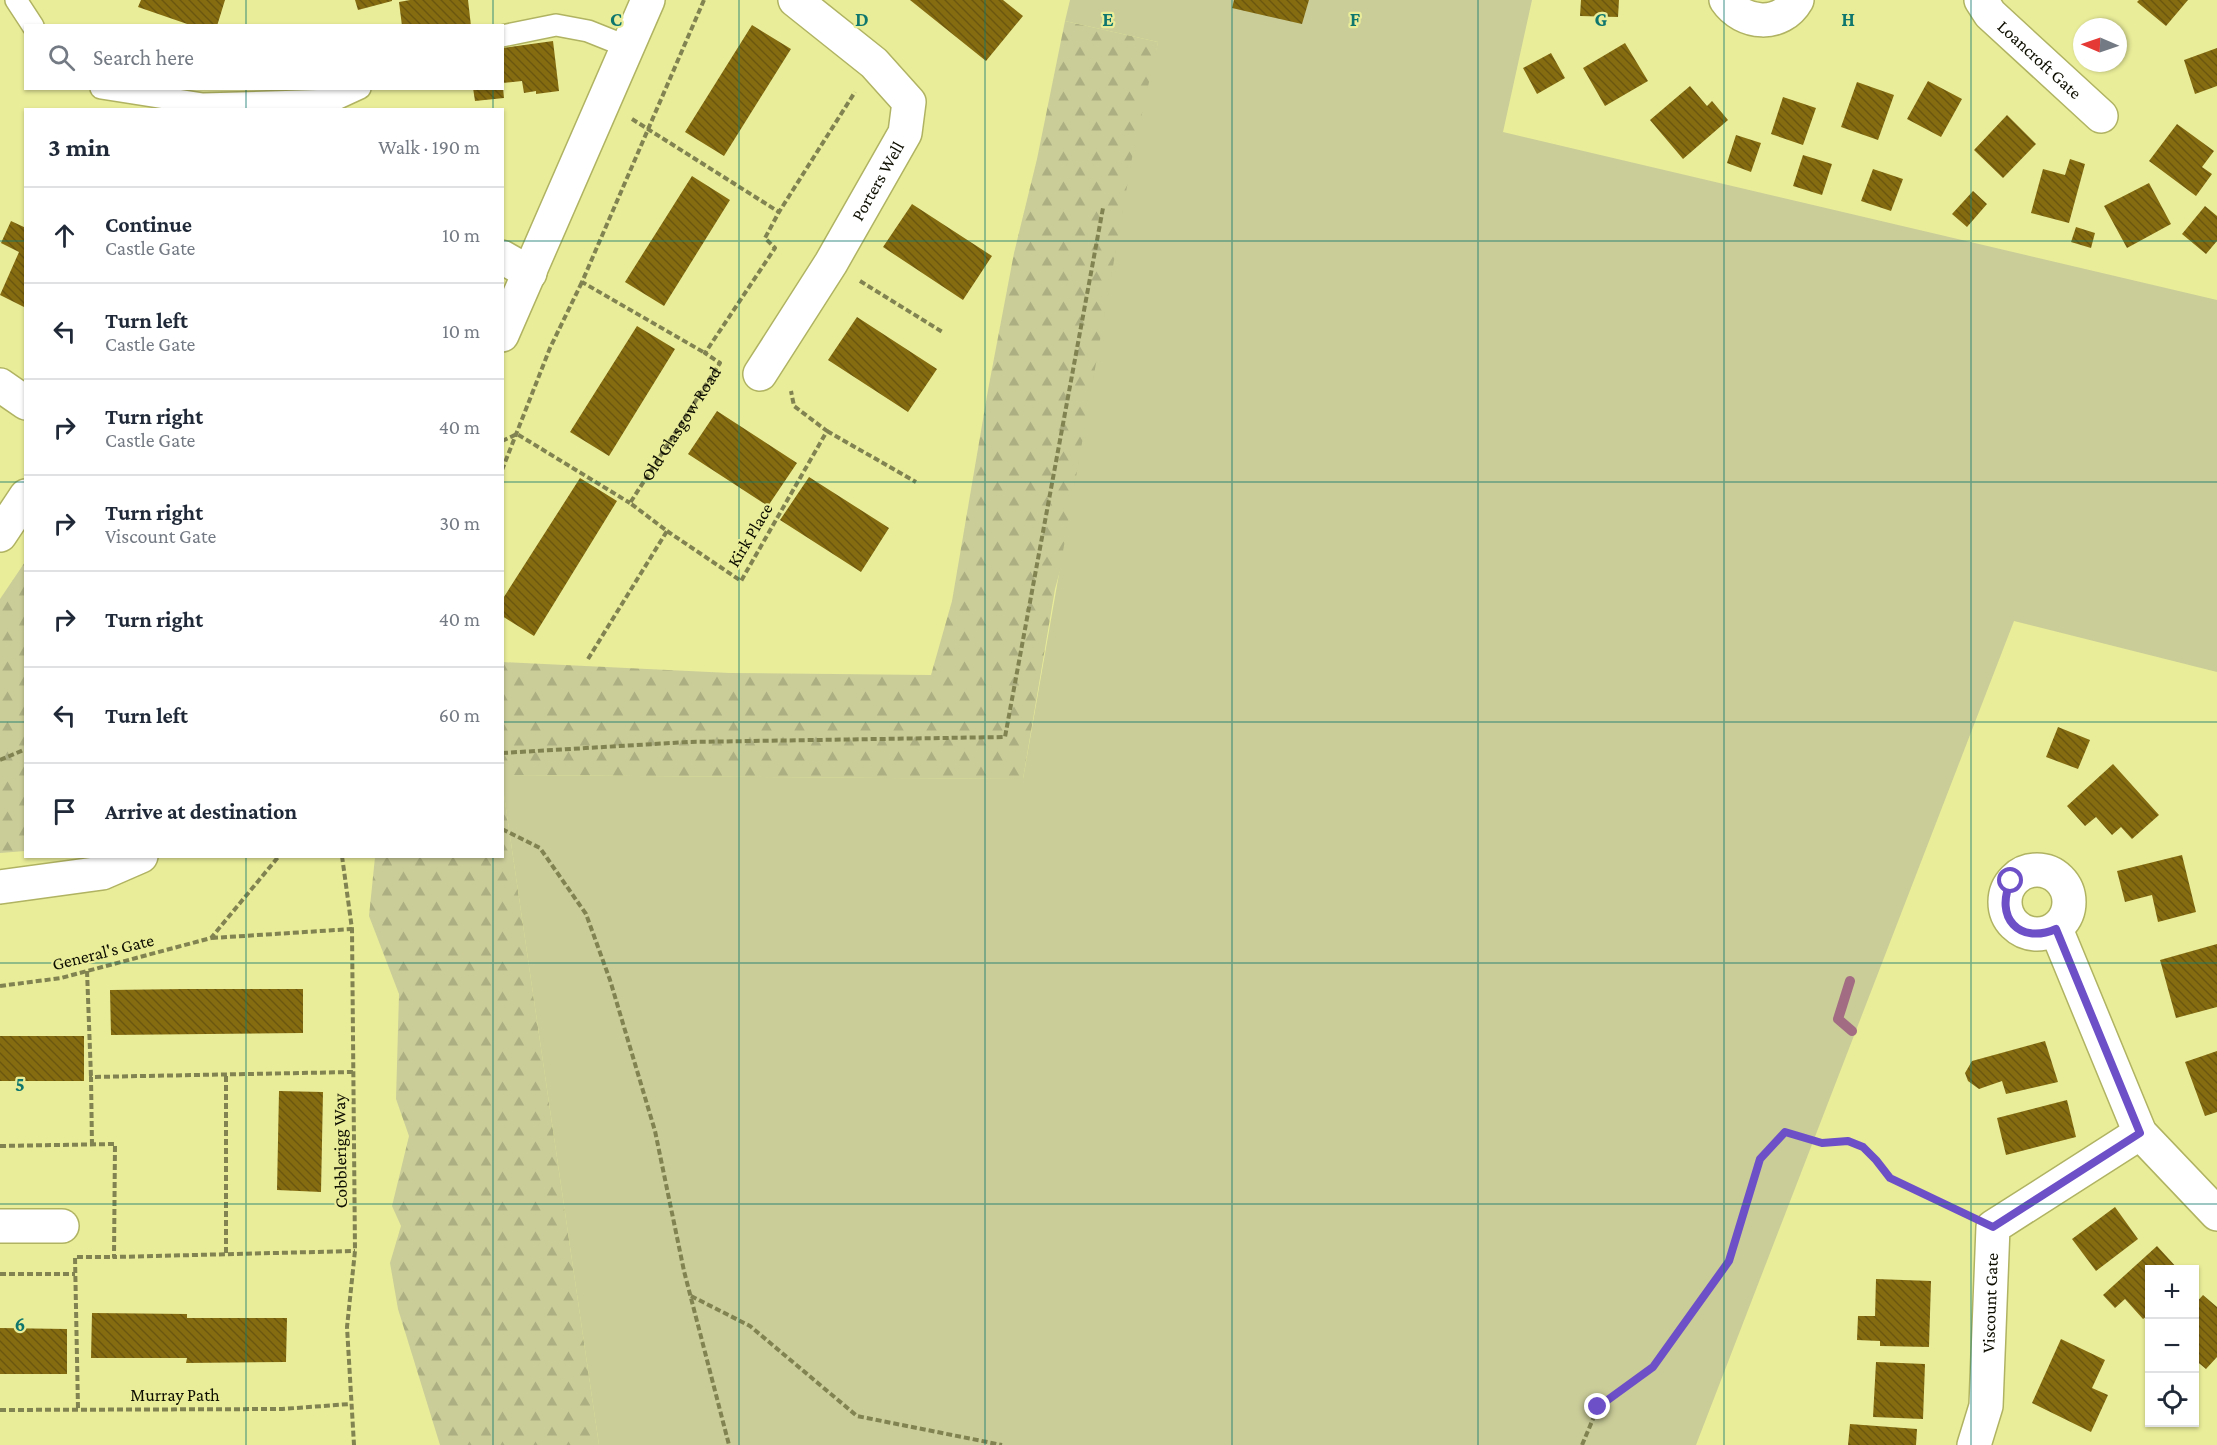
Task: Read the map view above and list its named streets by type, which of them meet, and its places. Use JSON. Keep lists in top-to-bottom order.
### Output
{
  "streets": {
    "street": ["Loancroft Gate", "Porters Well", "Viscount Gate"],
    "path": [
      "Old Glasgow Road",
      "Kirk Place",
      "General's Gate",
      "Cobblerigg Way",
      "Murray Path"
    ]
  },
  "crossings": [
    ["Porters Well", "Old Glasgow Road"],
    ["General's Gate", "Cobblerigg Way"],
    ["Cobblerigg Way", "Murray Path"]
  ],
  "north": "left",
  "page": {
    "search": "Search here",
    "heading": ["3 min", "Walk · 190 m"],
    "list": [
      ["Continue", "Castle Gate", "10 m"],
      ["Turn left", "Castle Gate", "10 m"],
      ["Turn right", "Castle Gate", "40 m"],
      ["Turn right", "Viscount Gate", "30 m"],
      ["Turn right", "40 m"],
      ["Turn left", "60 m"],
      "Arrive at destination"
    ],
    "map_buttons": ["+", "−"]
  },
  "grid": {
    "columns": [
      "C",
      "D",
      "E",
      "F",
      "G",
      "H"
    ],
    "rows": ["5", "6"]
  }
}
